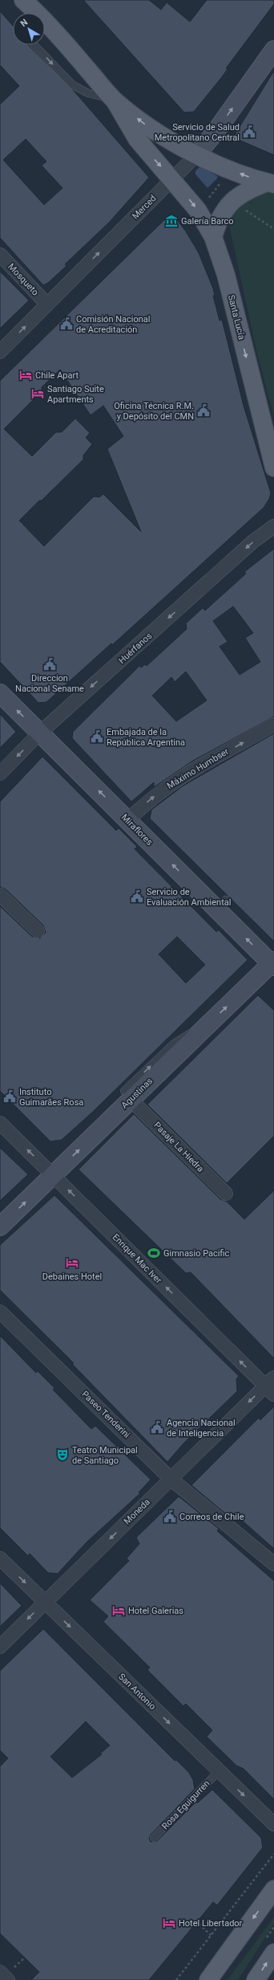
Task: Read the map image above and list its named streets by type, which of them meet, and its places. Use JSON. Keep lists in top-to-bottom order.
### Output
{
  "streets": {
    "main road": ["Santa Lucía"],
    "street": [
      "Merced",
      "Mosqueto",
      "Huérfanos",
      "Máximo Humbser",
      "Miraflores",
      "Agustinas",
      "Pasaje La Hiedra",
      "Enrique Mac Iver",
      "Paseo Tenderini",
      "Moneda",
      "San Antonio"
    ],
    "lane": ["Rosa Eguigurren"]
  },
  "crossings": [
    ["Merced", "Mosqueto"],
    ["Merced", "Santa Lucía"],
    ["Huérfanos", "Miraflores"],
    ["Máximo Humbser", "Miraflores"],
    ["Miraflores", "Agustinas"],
    ["Agustinas", "Pasaje La Hiedra"],
    ["Agustinas", "Enrique Mac Iver"],
    ["Enrique Mac Iver", "Moneda"],
    ["Paseo Tenderini", "Moneda"],
    ["Moneda", "San Antonio"],
    ["San Antonio", "Rosa Eguigurren"]
  ],
  "one_way": [
    "Merced",
    "Santa Lucía",
    "Huérfanos",
    "Máximo Humbser",
    "Miraflores",
    "Agustinas",
    "Enrique Mac Iver",
    "Moneda",
    "San Antonio"
  ],
  "places": {
    "public building": [
      "Servicio de Salud Metropolitano Central",
      "Comisión Nacional de Acreditación",
      "Oficina Técnica R.M. y Depósito del CMN",
      "Direccion Nacional Sename",
      "Embajada de la República Argentina",
      "Servicio de Evaluación Ambiental",
      "Instituto Guimarães Rosa",
      "Agencia Nacional de Inteligencia",
      "Correos de Chile"
    ],
    "museum": ["Galería Barco"],
    "hotel": [
      "Chile Apart",
      "Santiago Suite Apartments",
      "Debaines Hotel",
      "Hotel Galerias",
      "Hotel Libertador"
    ],
    "sports": ["Gimnasio Pacific"],
    "theatre": ["Teatro Municipal de Santiago"]
  },
  "north": "top left"
}
